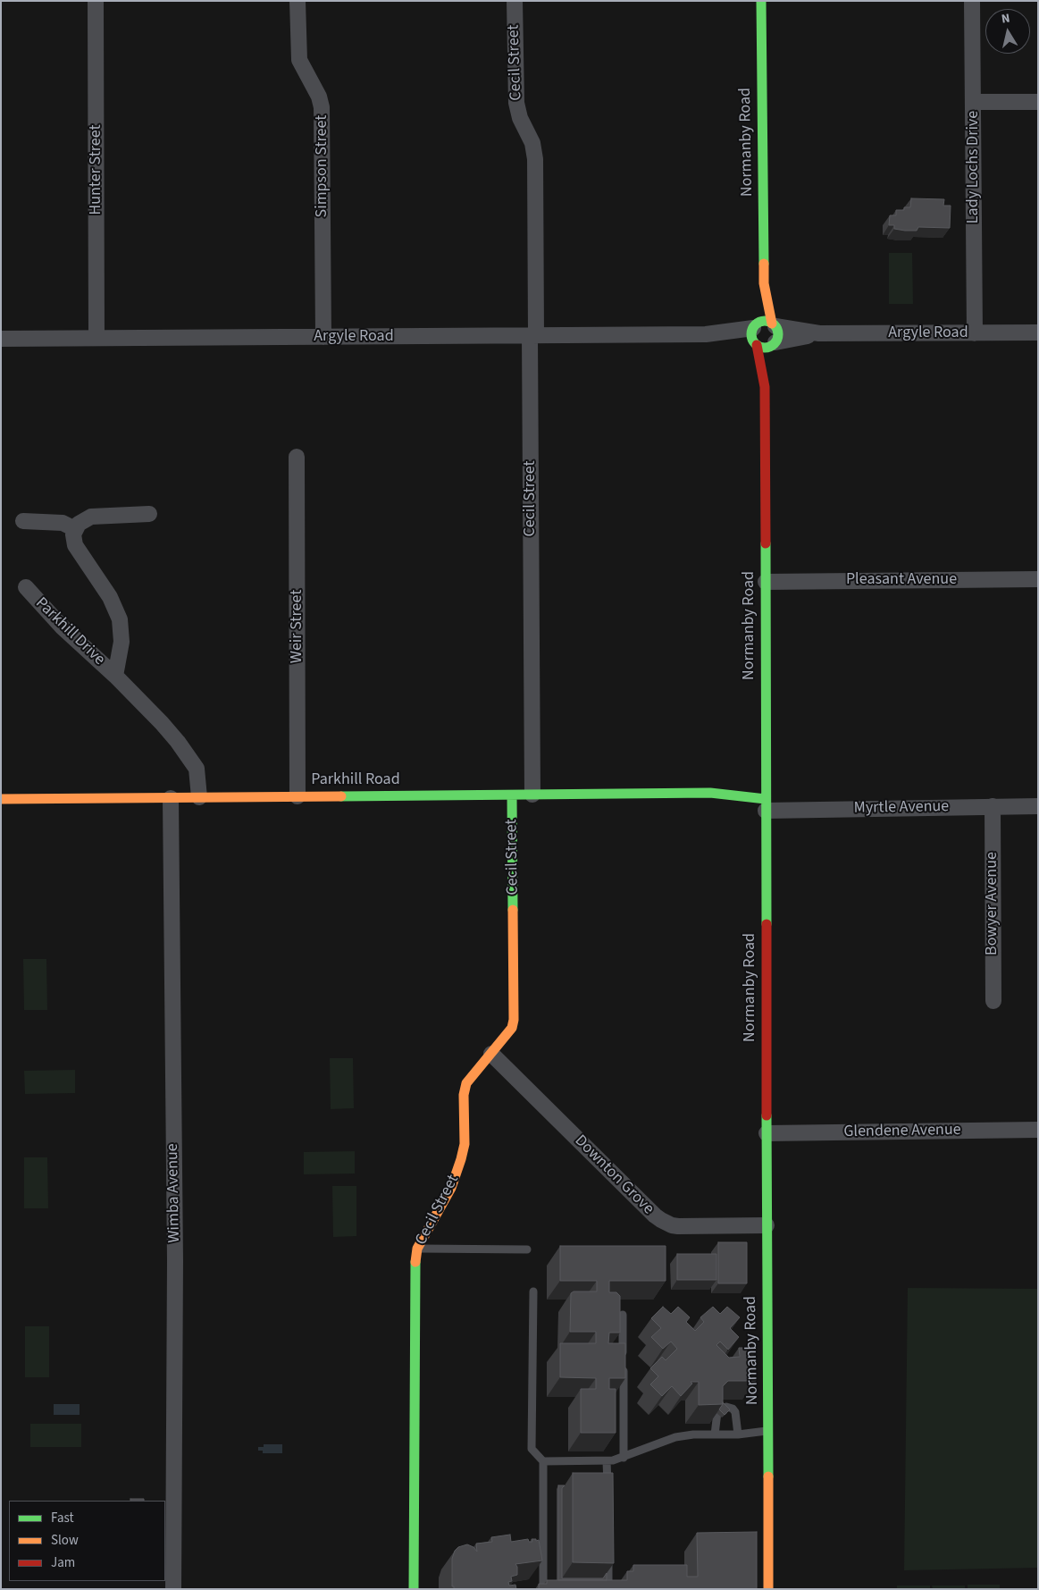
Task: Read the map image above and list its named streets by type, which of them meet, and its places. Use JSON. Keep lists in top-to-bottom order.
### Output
{
  "streets": {
    "street": [
      "Cecil Street",
      "Normanby Road",
      "Simpson Street",
      "Lady Lochs Drive",
      "Hunter Street",
      "Argyle Road",
      "Pleasant Avenue",
      "Weir Street",
      "Parkhill Drive",
      "Parkhill Road",
      "Myrtle Avenue",
      "Bowyer Avenue",
      "Glendene Avenue",
      "Downton Grove",
      "Wimba Avenue"
    ]
  },
  "crossings": [
    ["Cecil Street", "Argyle Road"],
    ["Cecil Street", "Parkhill Road"],
    ["Cecil Street", "Downton Grove"],
    ["Normanby Road", "Argyle Road"],
    ["Normanby Road", "Pleasant Avenue"],
    ["Normanby Road", "Parkhill Road"],
    ["Normanby Road", "Myrtle Avenue"],
    ["Normanby Road", "Glendene Avenue"],
    ["Normanby Road", "Downton Grove"],
    ["Simpson Street", "Argyle Road"],
    ["Lady Lochs Drive", "Argyle Road"],
    ["Hunter Street", "Argyle Road"],
    ["Weir Street", "Parkhill Road"],
    ["Parkhill Drive", "Parkhill Road"],
    ["Parkhill Road", "Myrtle Avenue"],
    ["Parkhill Road", "Wimba Avenue"],
    ["Myrtle Avenue", "Bowyer Avenue"]
  ],
  "legend": ["Fast", "Slow", "Jam"],
  "north": "top"
}
